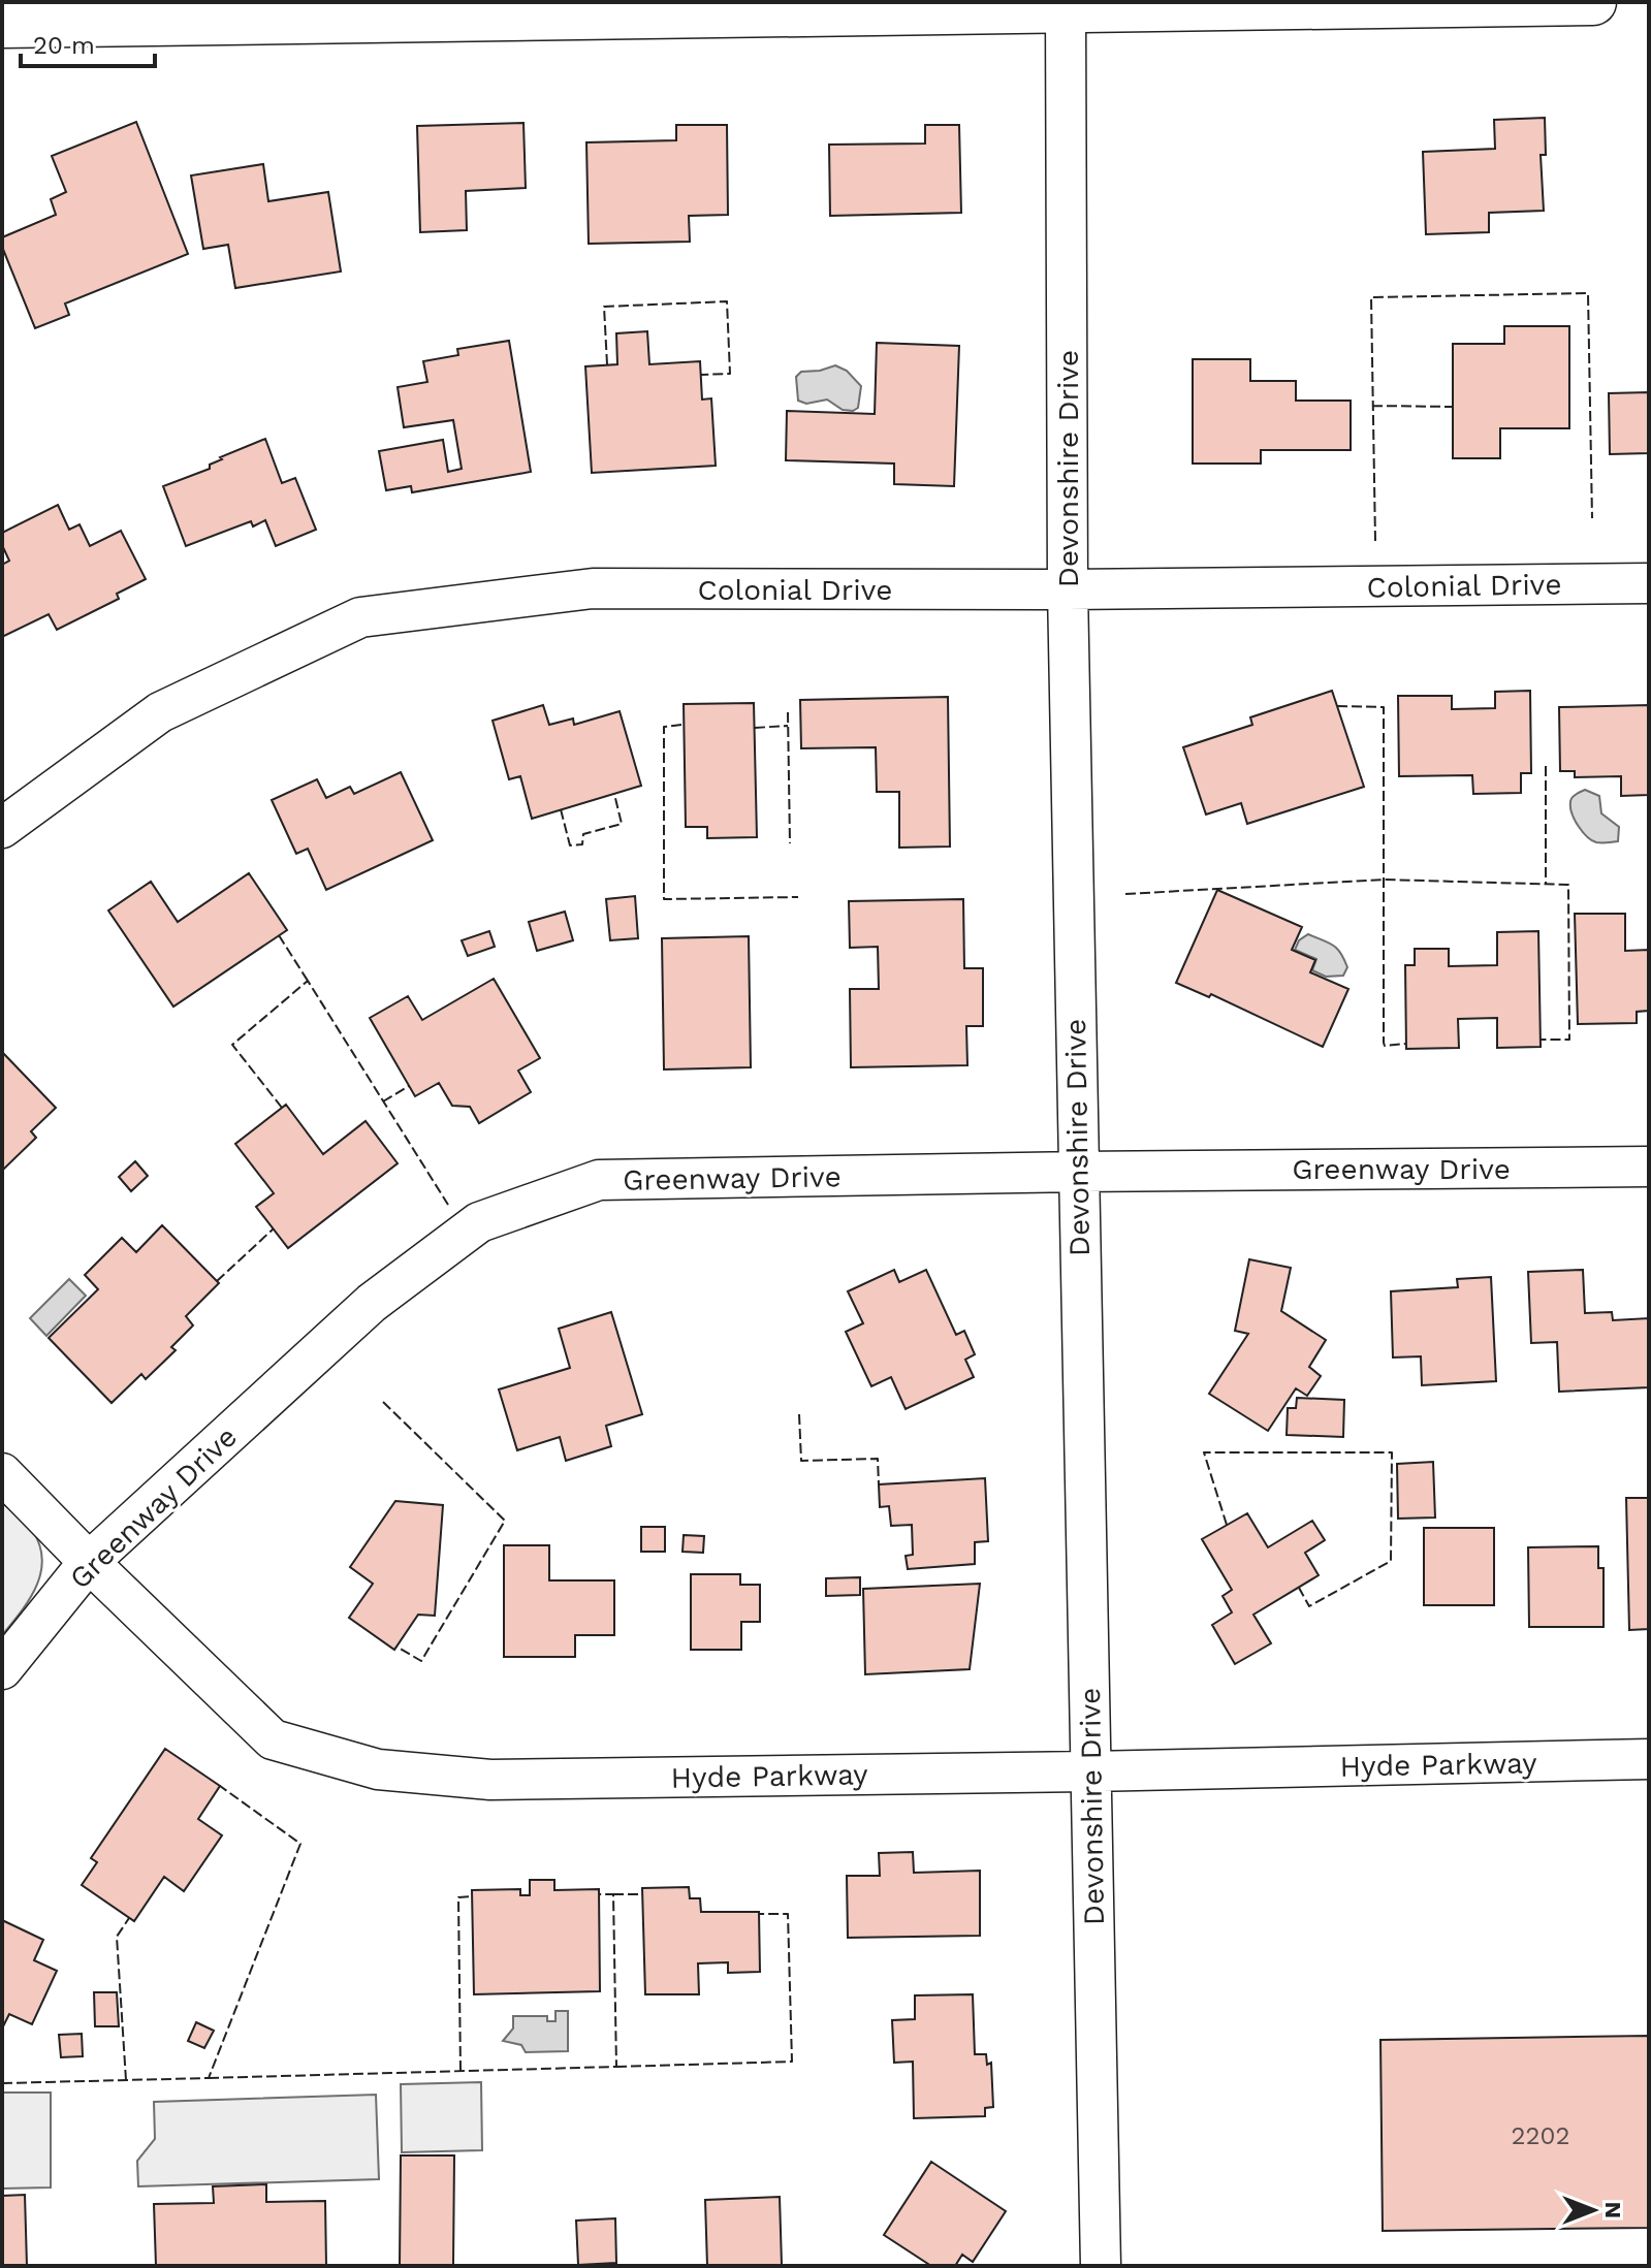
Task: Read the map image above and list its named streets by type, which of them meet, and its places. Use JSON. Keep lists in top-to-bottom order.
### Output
{
  "streets": {
    "street": [
      "Devonshire Drive",
      "Colonial Drive",
      "Greenway Drive",
      "Hyde Parkway"
    ]
  },
  "crossings": [
    ["Devonshire Drive", "Colonial Drive"],
    ["Devonshire Drive", "Greenway Drive"],
    ["Devonshire Drive", "Hyde Parkway"],
    ["Greenway Drive", "Hyde Parkway"]
  ],
  "house_numbers": ["2202"],
  "scale_bar": "20 m",
  "north": "right"
}
